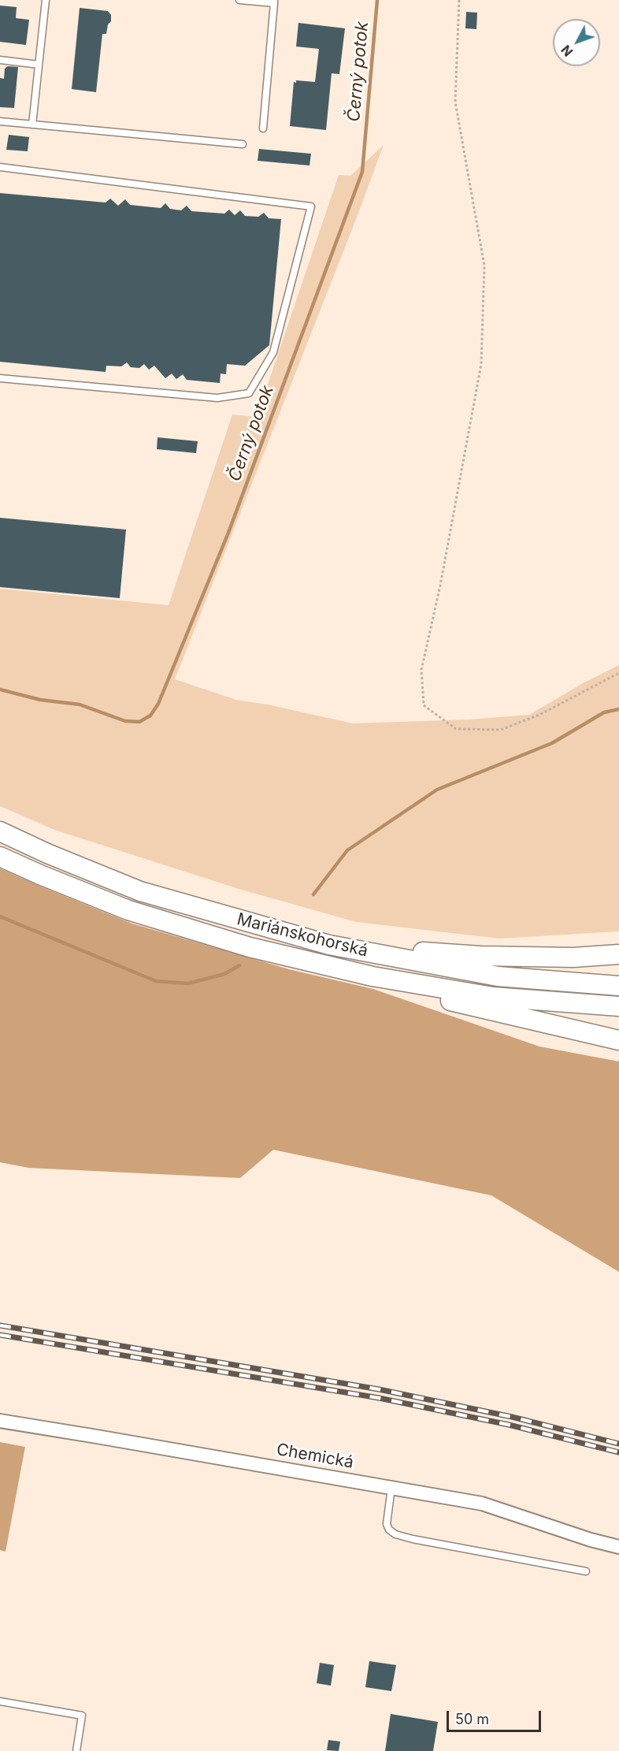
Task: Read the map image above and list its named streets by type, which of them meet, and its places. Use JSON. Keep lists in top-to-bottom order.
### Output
{
  "streets": {
    "main road": ["Mariánskohorská"],
    "street": ["Chemická"]
  },
  "water": ["Černý potok"],
  "scale_bar": "50 m",
  "north": "bottom left"
}
